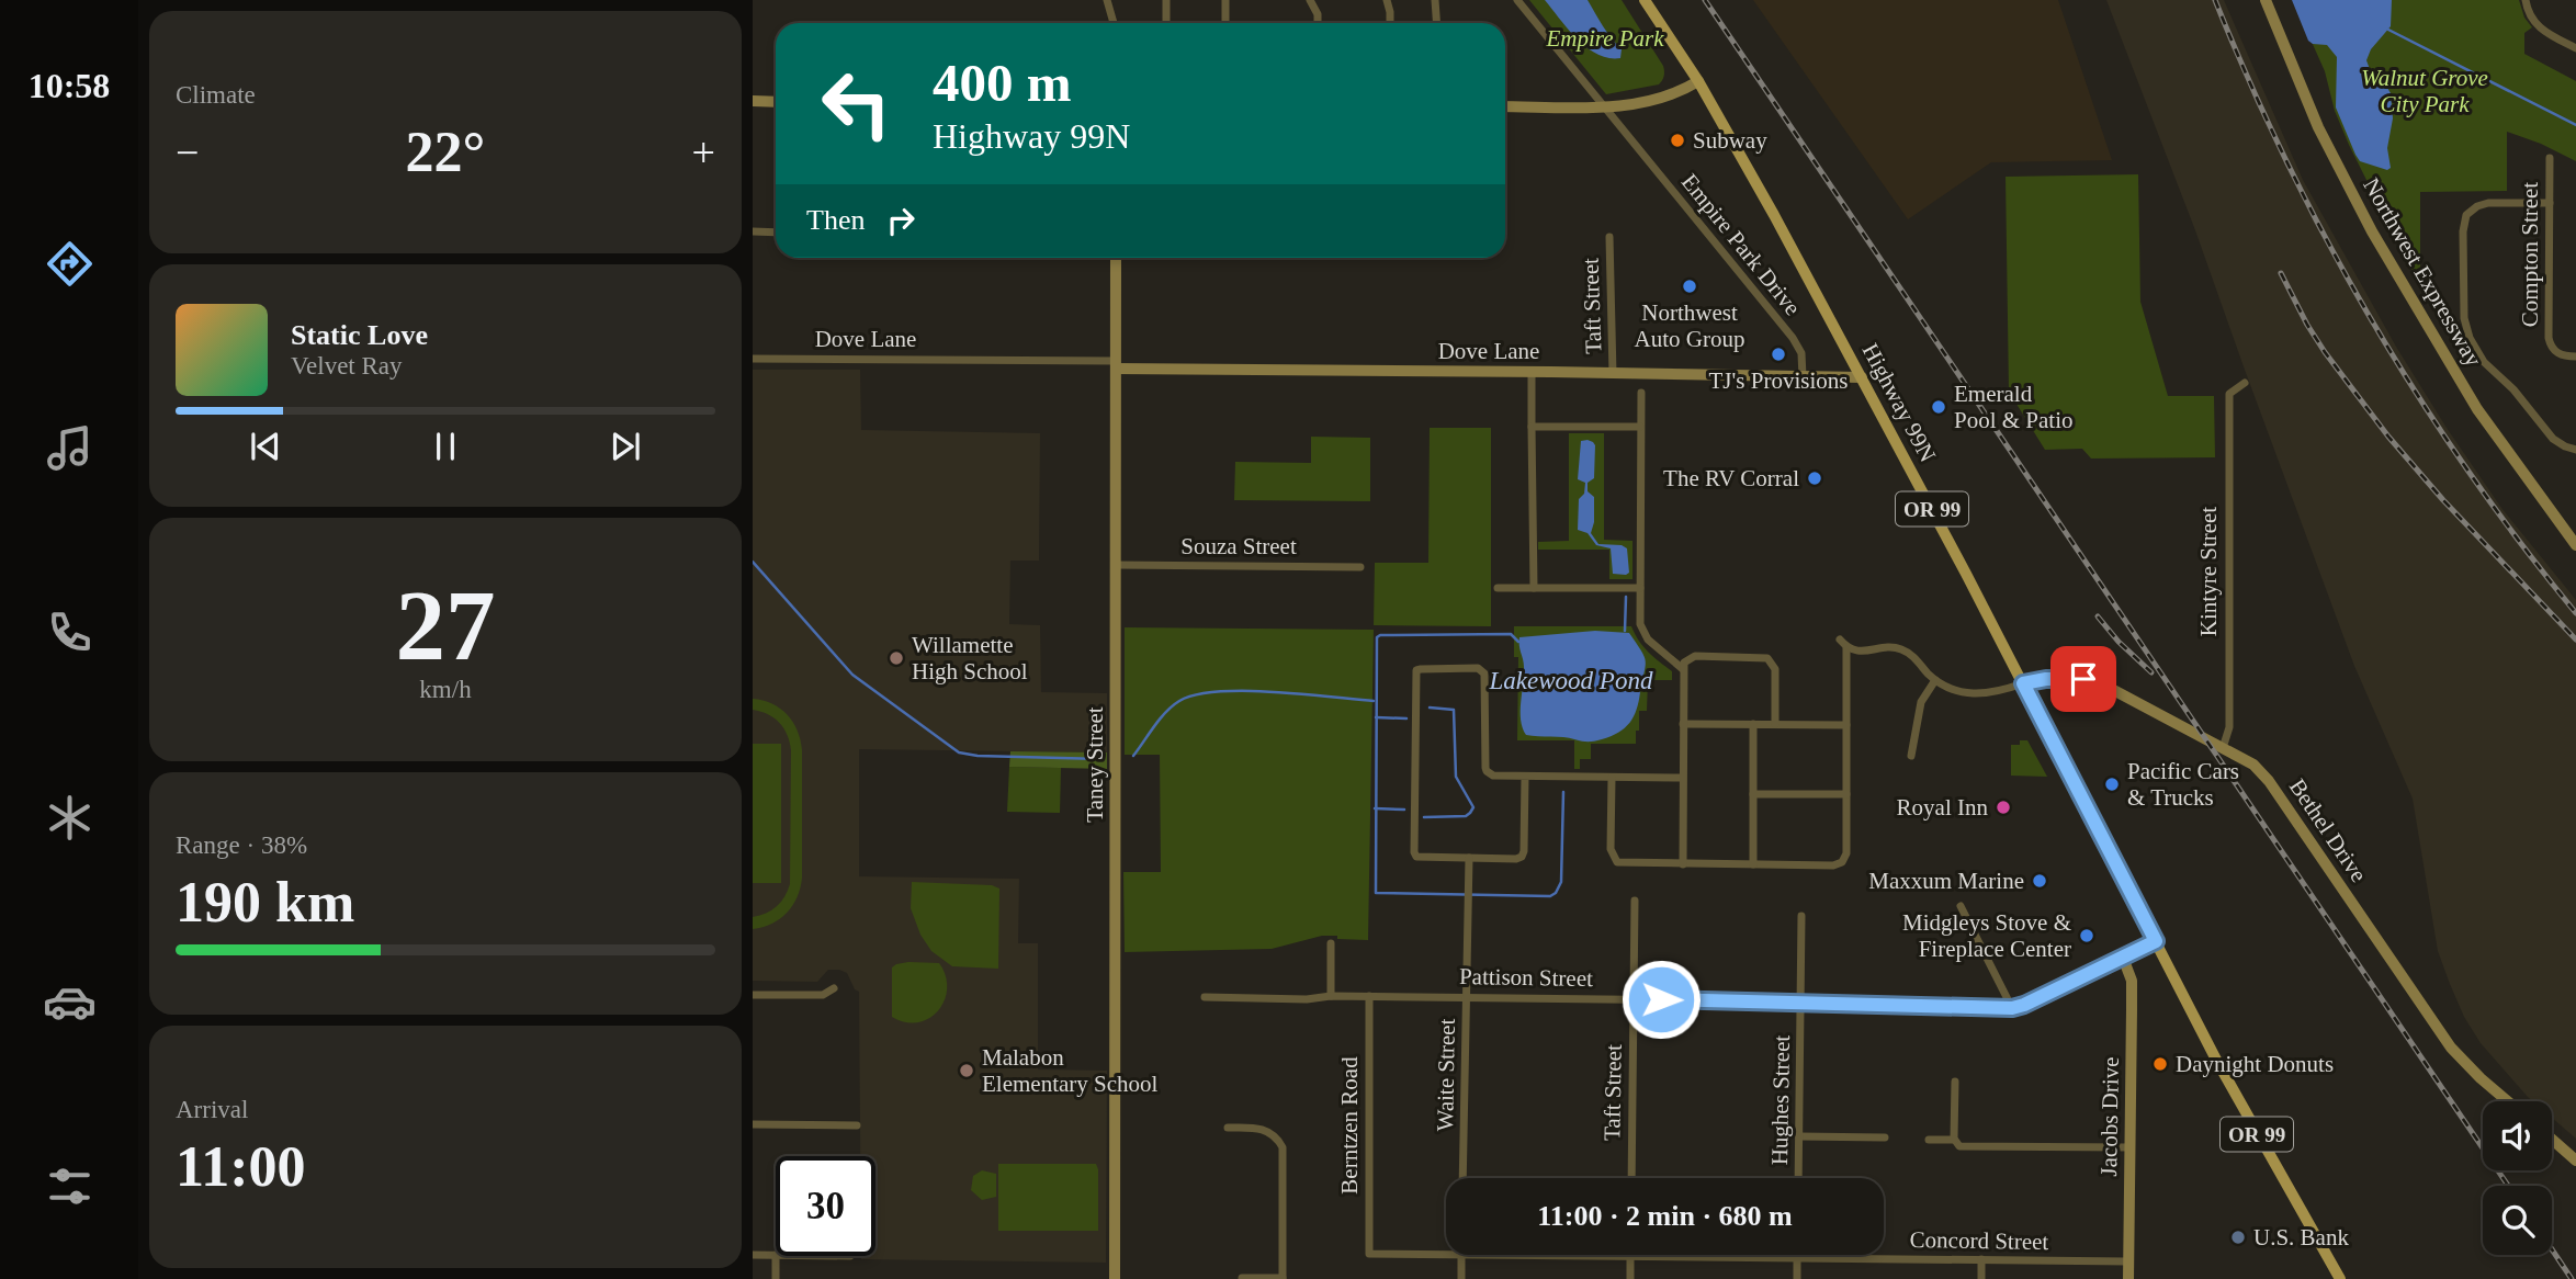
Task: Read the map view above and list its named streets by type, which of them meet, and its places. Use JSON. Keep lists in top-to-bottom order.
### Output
{
  "streets": {
    "main road": ["Highway 99N", "OR 99"],
    "street": [
      "Empire Park Drive",
      "Compton Street",
      "Northwest Expressway",
      "Taft Street",
      "Dove Lane",
      "Souza Street",
      "Kintyre Street",
      "Taney Street",
      "Bethel Drive",
      "Pattison Street",
      "Waite Street",
      "Hughes Street",
      "Jacobs Drive",
      "Berntzen Road",
      "Concord Street"
    ]
  },
  "crossings": [
    ["Empire Park Drive", "Dove Lane"],
    ["Taft Street", "Dove Lane"],
    ["Taft Street", "Pattison Street"],
    ["Dove Lane", "Highway 99N"],
    ["Dove Lane", "Taney Street"],
    ["Highway 99N", "Bethel Drive"],
    ["Highway 99N", "Pattison Street"],
    ["Souza Street", "Taney Street"],
    ["Kintyre Street", "Bethel Drive"],
    ["Pattison Street", "Waite Street"],
    ["Pattison Street", "Hughes Street"],
    ["Pattison Street", "Jacobs Drive"],
    ["Pattison Street", "Berntzen Road"],
    ["Jacobs Drive", "Concord Street"],
    ["Berntzen Road", "Concord Street"]
  ],
  "water": ["Lakewood Pond"],
  "parks": ["Empire Park", "Walnut Grove City Park"],
  "places": [
    "Subway",
    "Northwest Auto Group",
    "TJ's Provisions",
    "Emerald Pool & Patio",
    "The RV Corral",
    "Willamette High School",
    "Pacific Cars & Trucks",
    "Royal Inn",
    "Maxxum Marine",
    "Midgleys Stove & Fireplace Center",
    "Daynight Donuts",
    "Malabon Elementary School",
    "U.S. Bank"
  ],
  "page": {
    "tabs": "10:58",
    "tile": [
      "Climate",
      ["27", "km/h"],
      ["Range · 38%", "190 km"],
      ["Arrival", "11:00"]
    ],
    "turn": ["400 m", "Highway 99N"],
    "heat": ["−", "22°", "+"],
    "then": "Then",
    "song": ["Static Love", "Velvet Ray"],
    "limit": "30",
    "trip": "11:00 · 2 min · 680 m"
  }
}
